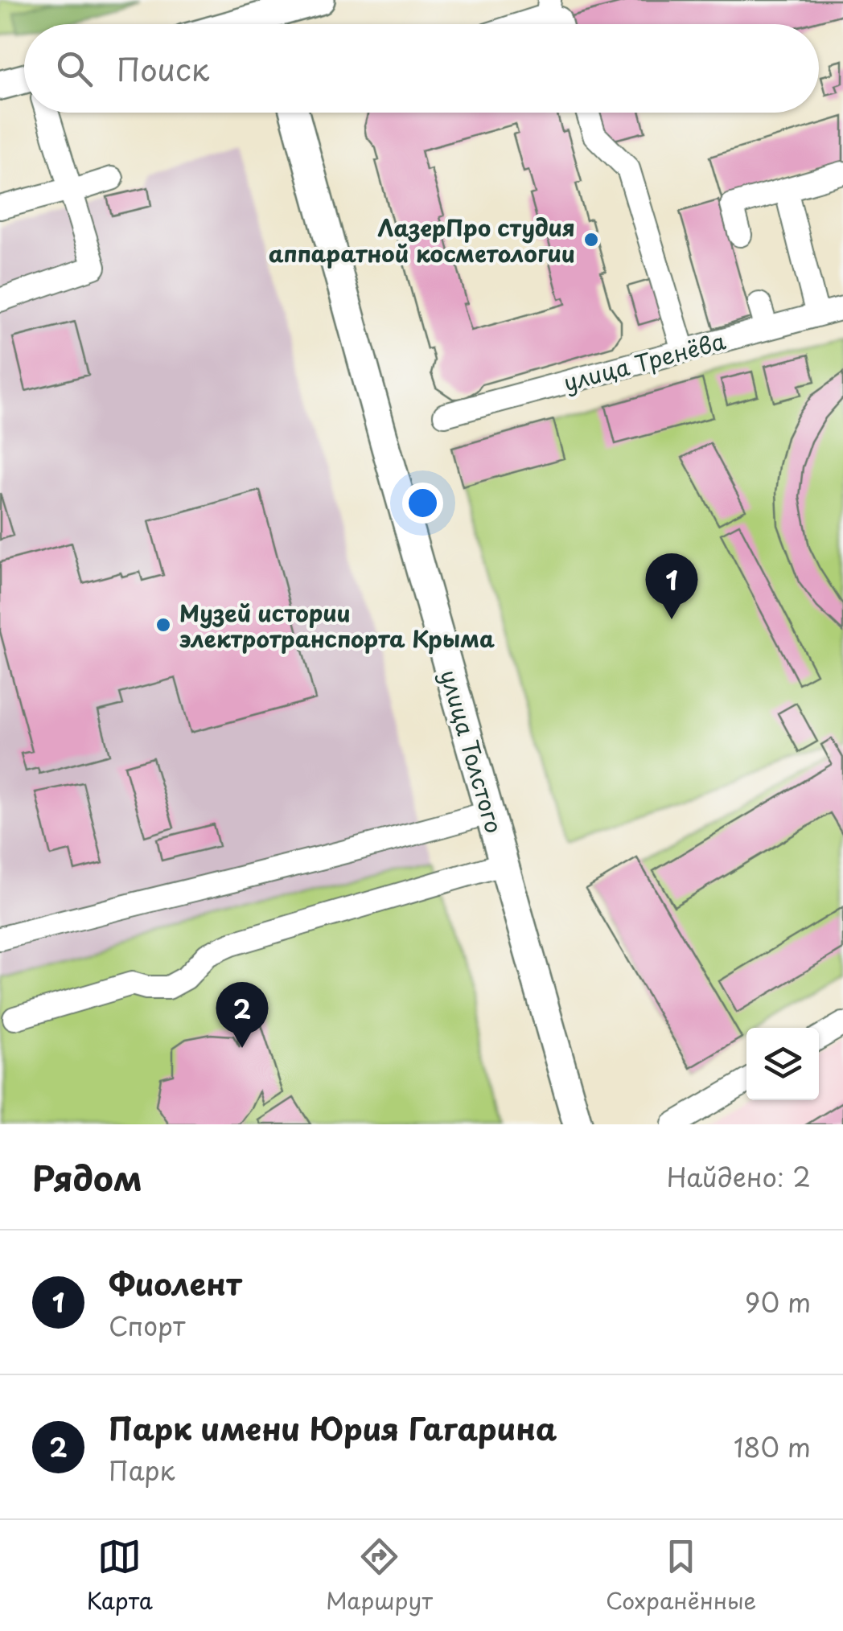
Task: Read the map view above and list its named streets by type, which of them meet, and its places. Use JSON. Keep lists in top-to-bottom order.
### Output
{
  "streets": {
    "main road": ["улица Толстого"],
    "street": ["улица Тренёва"]
  },
  "places": ["ЛазерПро студия аппаратной косметологии", "Музей истории электротранспорта Крыма"],
  "page": {
    "search": "Поиск",
    "pins": ["1", "2"],
    "heading": ["Рядом", "Найдено: 2"],
    "list": [
      {
        "mark": "1",
        "name": "Фиолент",
        "note": "Спорт",
        "value": "90 m"
      },
      {
        "mark": "2",
        "name": "Парк имени Юрия Гагарина",
        "note": "Парк",
        "value": "180 m"
      }
    ],
    "nav": ["Карта", "Маршрут", "Сохранённые"]
  }
}
